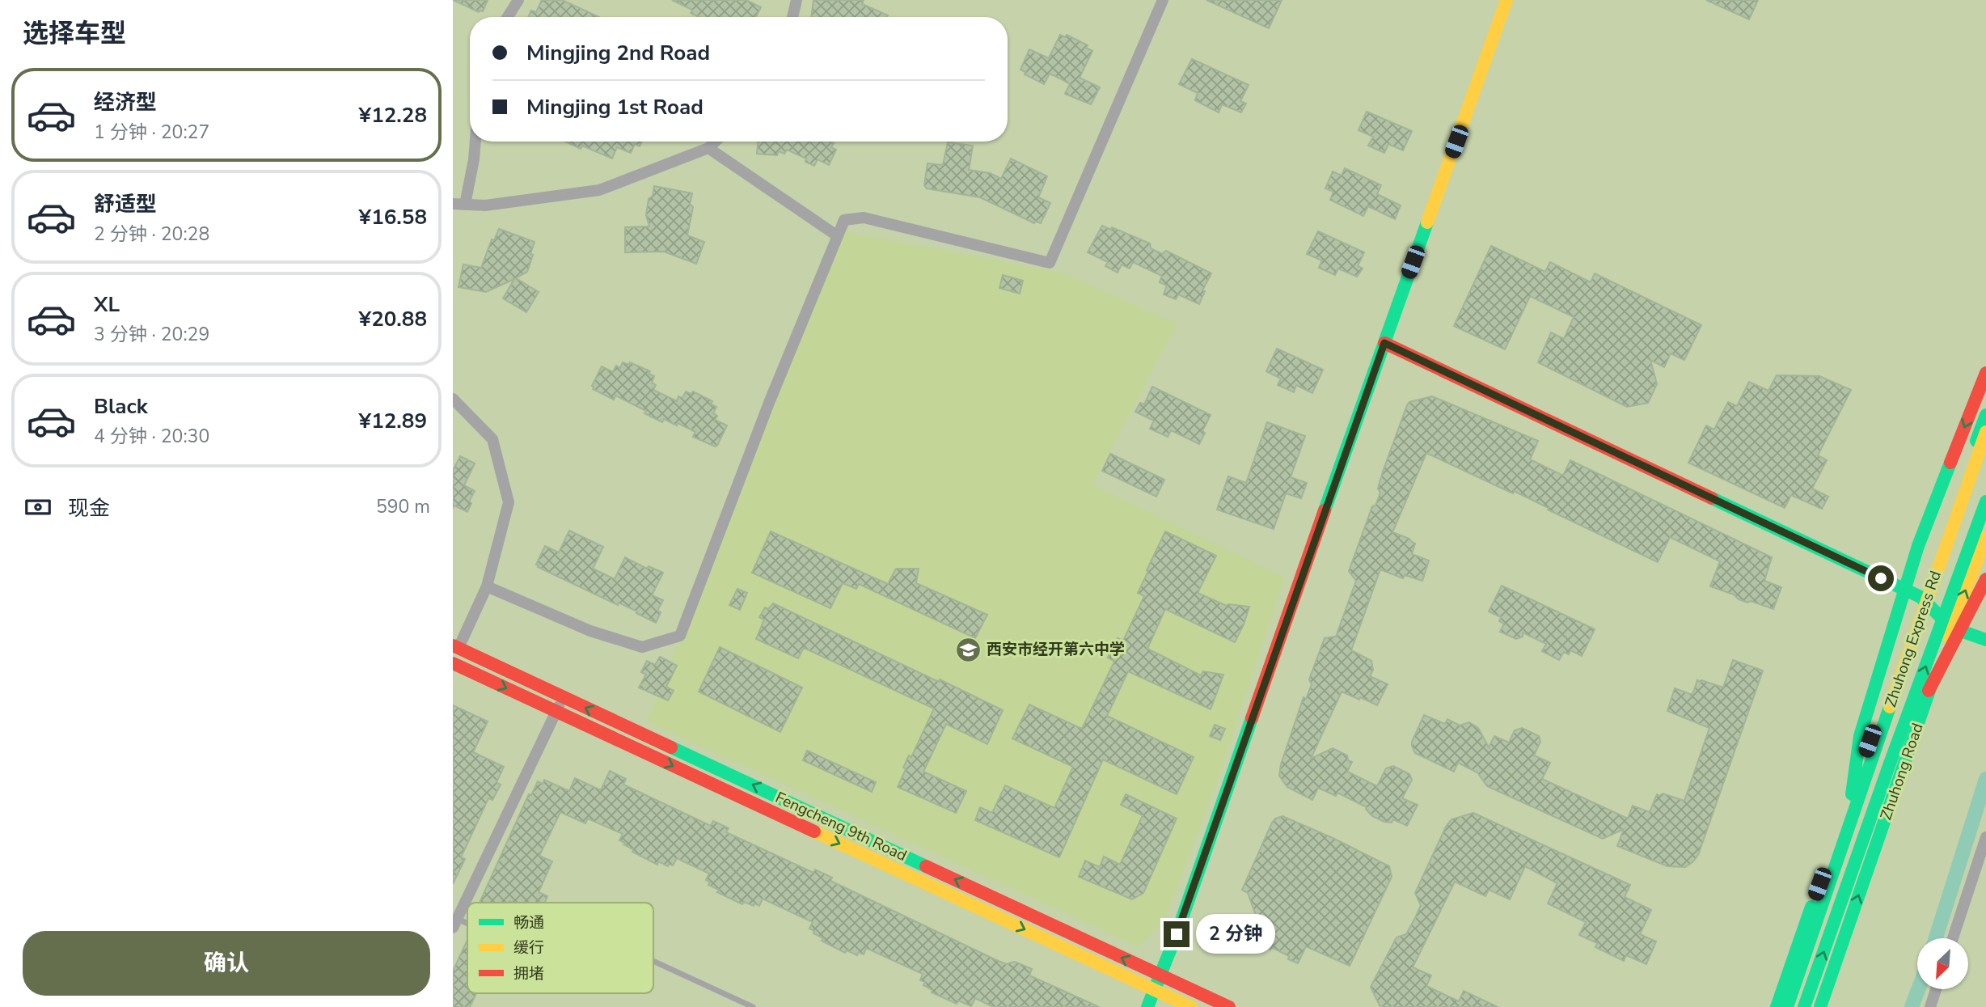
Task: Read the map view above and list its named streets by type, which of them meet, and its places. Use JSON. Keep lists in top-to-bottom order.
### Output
{
  "streets": {
    "main road": ["Zhuhong Express Rd", "Zhuhong Road", "Fengcheng 9th Road"]
  },
  "places": {
    "school or university": ["西安市经开第六中学"]
  },
  "legend": ["畅通", "缓行", "拥堵"],
  "north": "bottom left",
  "page": {
    "heading": "选择车型",
    "banner": ["Mingjing 2nd Road", "Mingjing 1st Road"],
    "list": [
      {
        "name": "经济型",
        "note": "1 分钟 · 20:27",
        "value": "¥12.28"
      },
      {
        "name": "舒适型",
        "note": "2 分钟 · 20:28",
        "value": "¥16.58"
      },
      {
        "name": "XL",
        "note": "3 分钟 · 20:29",
        "value": "¥20.88"
      },
      {
        "name": "Black",
        "note": "4 分钟 · 20:30",
        "value": "¥12.89"
      }
    ],
    "pay": ["现金", "590 m"],
    "bubble": "2 分钟",
    "buttons": "确认"
  }
}
